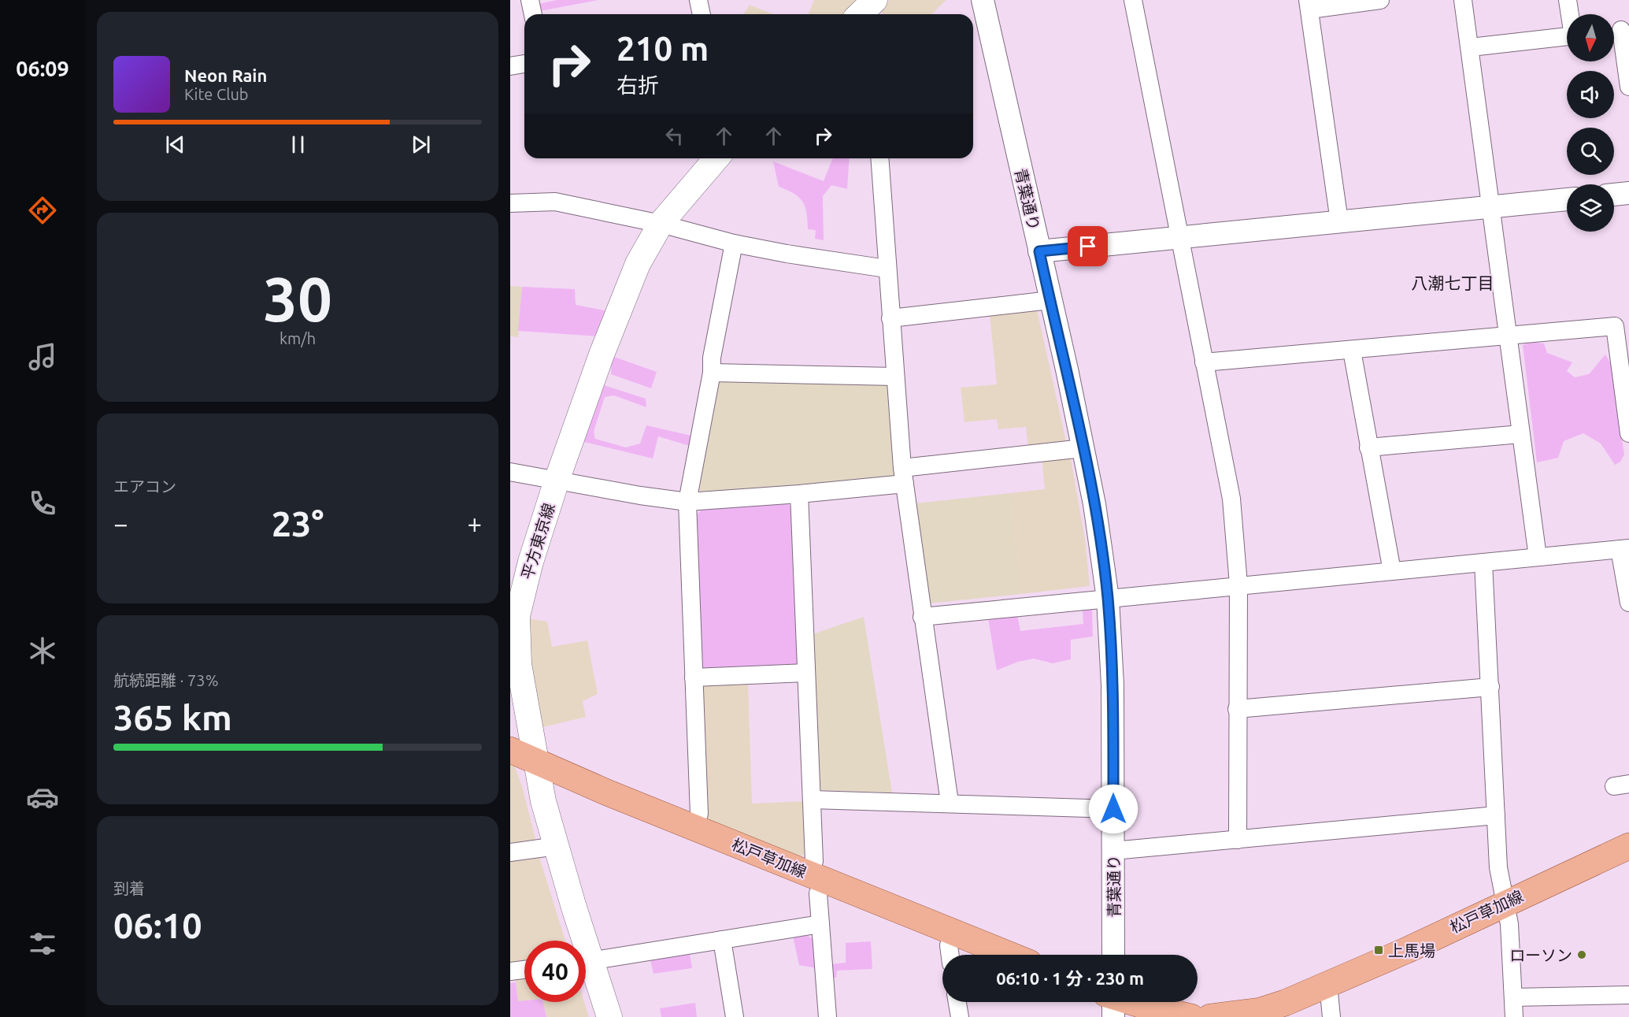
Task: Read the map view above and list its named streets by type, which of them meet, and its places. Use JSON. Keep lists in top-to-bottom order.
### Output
{
  "streets": {
    "main road": ["平方東京線", "松戸草加線"],
    "street": ["青葉通り"]
  },
  "crossings": [
    ["平方東京線", "松戸草加線"]
  ],
  "districts": ["八潮七丁目"],
  "places": {
    "transit": ["上馬場"],
    "other": ["ローソン"]
  },
  "north": "bottom",
  "page": {
    "tabs": "06:09",
    "turn": ["210 m", "右折"],
    "song": ["Neon Rain", "Kite Club"],
    "tile": [
      ["30", "km/h"],
      "エアコン",
      ["航続距離 · 73%", "365 km"],
      ["到着", "06:10"]
    ],
    "heat": ["−", "23°", "+"],
    "limit": "40",
    "trip": "06:10 · 1 分 · 230 m"
  }
}
